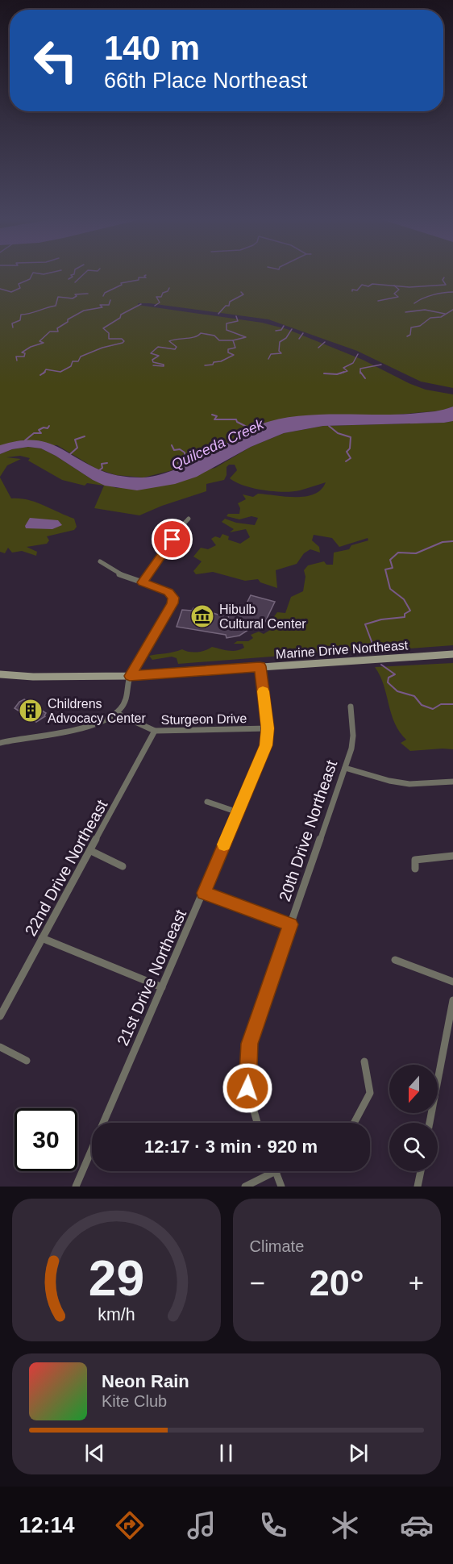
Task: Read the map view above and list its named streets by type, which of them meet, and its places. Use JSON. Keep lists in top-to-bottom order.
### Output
{
  "streets": {
    "main road": ["Marine Drive Northeast"],
    "street": [
      "Sturgeon Drive",
      "20th Drive Northeast",
      "22nd Drive Northeast",
      "21st Drive Northeast"
    ]
  },
  "crossings": [
    ["Marine Drive Northeast", "21st Drive Northeast"],
    ["Sturgeon Drive", "22nd Drive Northeast"],
    ["Sturgeon Drive", "21st Drive Northeast"]
  ],
  "water": ["Quilceda Creek"],
  "places": {
    "museum": ["Hibulb Cultural Center"],
    "building": ["Childrens Advocacy Center"]
  },
  "north": "bottom",
  "page": {
    "turn": ["140 m", "66th Place Northeast"],
    "limit": "30",
    "trip": "12:17 · 3 min · 920 m",
    "tile": "Climate",
    "heat": ["−", "20°", "+"],
    "song": ["Neon Rain", "Kite Club"],
    "tabs": "12:14",
    "gauge": ["29", "km/h"]
  }
}
